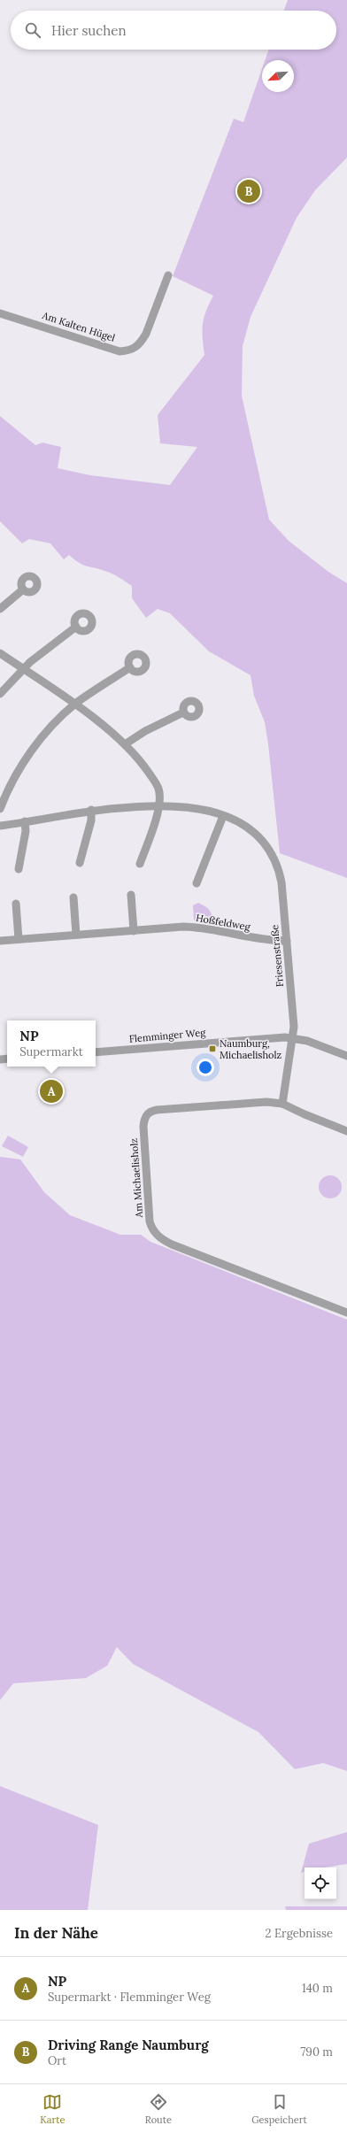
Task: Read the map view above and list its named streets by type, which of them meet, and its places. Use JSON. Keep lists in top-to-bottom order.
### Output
{
  "streets": {
    "street": [
      "Am Kalten Hügel",
      "Hoßfeldweg",
      "Friesenstraße",
      "Flemminger Weg",
      "Am Michaelisholz"
    ]
  },
  "crossings": [
    ["Hoßfeldweg", "Friesenstraße"],
    ["Friesenstraße", "Flemminger Weg"]
  ],
  "places": {
    "transit": ["Naumburg, Michaelisholz"]
  },
  "north": "bottom left",
  "page": {
    "search": "Hier suchen",
    "pins": ["B", "A"],
    "popup": ["NP", "Supermarkt"],
    "heading": ["In der Nähe", "2 Ergebnisse"],
    "list": [
      {
        "mark": "A",
        "name": "NP",
        "note": "Supermarkt · Flemminger Weg",
        "value": "140 m"
      },
      {
        "mark": "B",
        "name": "Driving Range Naumburg",
        "note": "Ort",
        "value": "790 m"
      }
    ],
    "nav": ["Karte", "Route", "Gespeichert"]
  }
}
